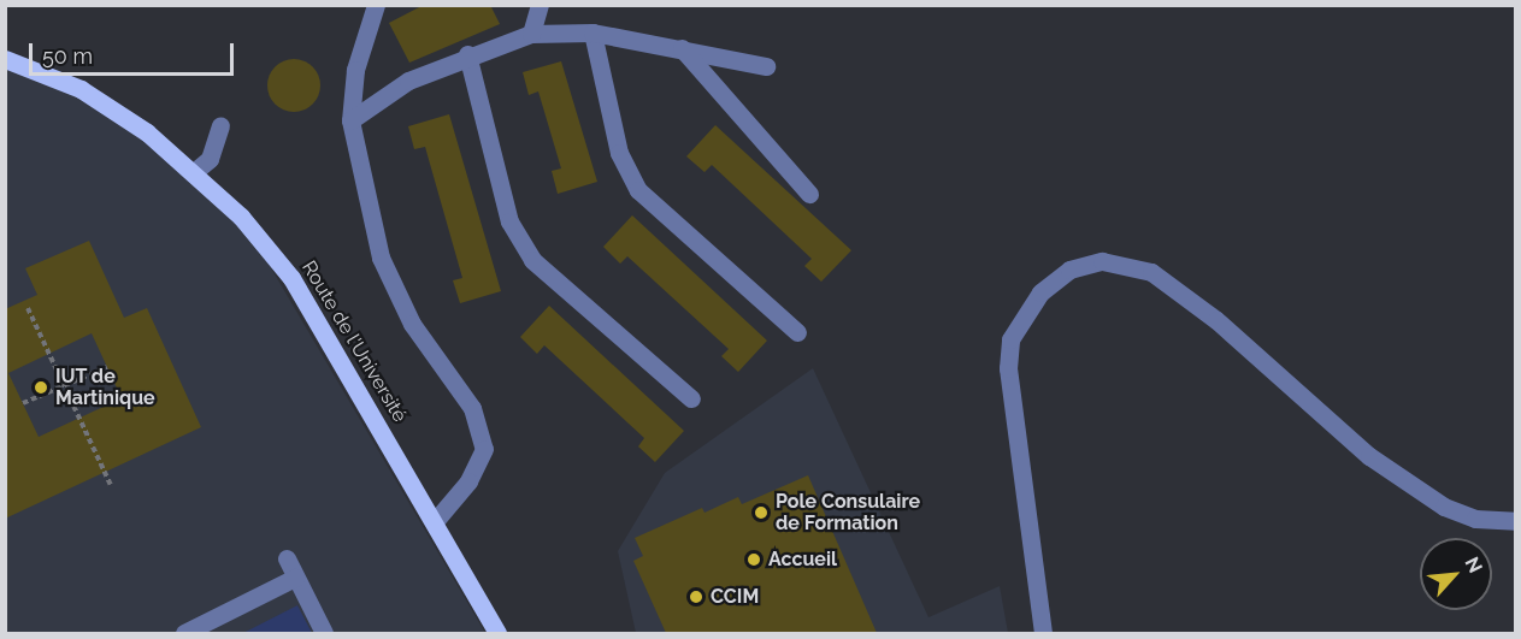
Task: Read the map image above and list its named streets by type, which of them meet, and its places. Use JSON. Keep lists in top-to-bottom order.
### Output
{
  "streets": {
    "main road": ["Route de l'Université"]
  },
  "places": [
    "IUT de Martinique",
    "Pole Consulaire de Formation",
    "Accueil",
    "CCIM"
  ],
  "scale_bar": "50 m",
  "north": "top right"
}
